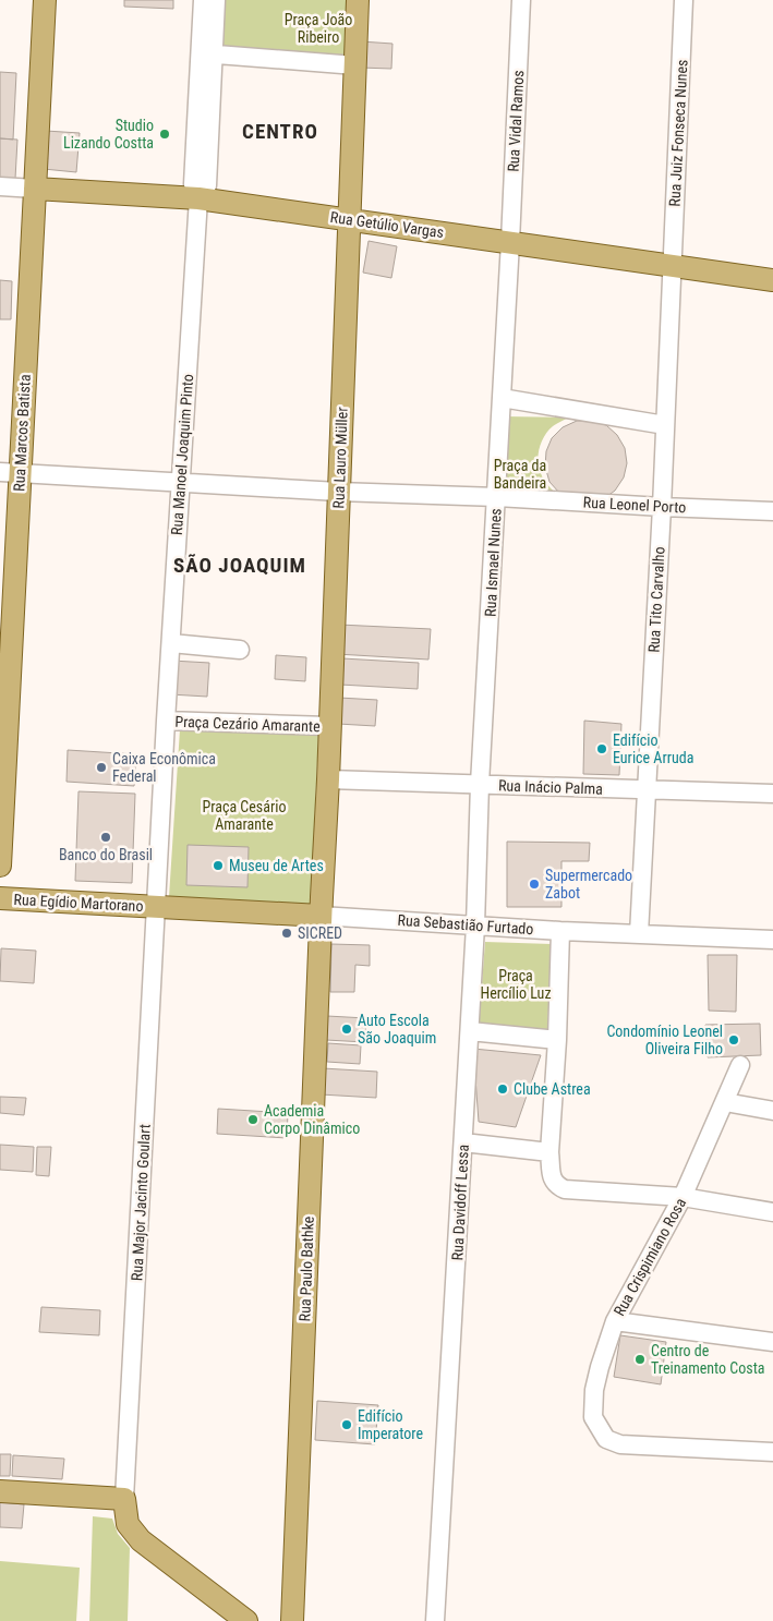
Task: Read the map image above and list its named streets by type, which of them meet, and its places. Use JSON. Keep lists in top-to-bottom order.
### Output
{
  "streets": {
    "main road": [
      "Rua Getúlio Vargas",
      "Rua Marcos Batista",
      "Rua Lauro Müller",
      "Rua Egídio Martorano",
      "Rua Sebastião Furtado",
      "Rua Paulo Bathke"
    ],
    "street": [
      "Rua Vidal Ramos",
      "Rua Juiz Fonseca Nunes",
      "Rua Manoel Joaquim Pinto",
      "Rua Leonel Porto",
      "Rua Ismael Nunes",
      "Rua Tito Carvalho",
      "Praça Cezário Amarante",
      "Rua Inácio Palma",
      "Rua Major Jacinto Goulart",
      "Rua Davidoff Lessa",
      "Rua Crispimiano Rosa"
    ]
  },
  "crossings": [
    ["Rua Vidal Ramos", "Rua Getúlio Vargas"],
    ["Rua Vidal Ramos", "Rua Ismael Nunes"],
    ["Rua Juiz Fonseca Nunes", "Rua Getúlio Vargas"],
    ["Rua Juiz Fonseca Nunes", "Rua Tito Carvalho"],
    ["Rua Getúlio Vargas", "Rua Marcos Batista"],
    ["Rua Getúlio Vargas", "Rua Manoel Joaquim Pinto"],
    ["Rua Getúlio Vargas", "Rua Lauro Müller"],
    ["Rua Getúlio Vargas", "Rua Ismael Nunes"],
    ["Rua Getúlio Vargas", "Rua Tito Carvalho"],
    ["Rua Marcos Batista", "Rua Leonel Porto"],
    ["Rua Manoel Joaquim Pinto", "Rua Leonel Porto"],
    ["Rua Manoel Joaquim Pinto", "Praça Cezário Amarante"],
    ["Rua Manoel Joaquim Pinto", "Rua Egídio Martorano"],
    ["Rua Manoel Joaquim Pinto", "Rua Sebastião Furtado"],
    ["Rua Manoel Joaquim Pinto", "Rua Major Jacinto Goulart"],
    ["Rua Lauro Müller", "Rua Leonel Porto"],
    ["Rua Lauro Müller", "Praça Cezário Amarante"],
    ["Rua Lauro Müller", "Rua Inácio Palma"],
    ["Rua Lauro Müller", "Rua Sebastião Furtado"],
    ["Rua Lauro Müller", "Rua Paulo Bathke"],
    ["Rua Leonel Porto", "Rua Ismael Nunes"],
    ["Rua Leonel Porto", "Rua Tito Carvalho"],
    ["Rua Ismael Nunes", "Rua Inácio Palma"],
    ["Rua Ismael Nunes", "Rua Davidoff Lessa"],
    ["Rua Tito Carvalho", "Rua Inácio Palma"],
    ["Rua Tito Carvalho", "Rua Sebastião Furtado"],
    ["Rua Inácio Palma", "Rua Davidoff Lessa"],
    ["Rua Egídio Martorano", "Rua Sebastião Furtado"],
    ["Rua Egídio Martorano", "Rua Major Jacinto Goulart"],
    ["Rua Sebastião Furtado", "Rua Major Jacinto Goulart"],
    ["Rua Sebastião Furtado", "Rua Davidoff Lessa"],
    ["Rua Sebastião Furtado", "Rua Paulo Bathke"]
  ],
  "districts": ["CENTRO", "SÃO JOAQUIM"],
  "parks": [
    "Praça João Ribeiro",
    "Praça da Bandeira",
    "Praça Cesário Amarante",
    "Praça Hercílio Luz"
  ],
  "places": [
    "Studio Lizando Costta",
    "Edifício Eurice Arruda",
    "Caixa Econômica Federal",
    "Banco do Brasil",
    "Museu de Artes",
    "Supermercado Zabot",
    "SICRED",
    "Auto Escola São Joaquim",
    "Condomínio Leonel Oliveira Filho",
    "Clube Astrea",
    "Academia Corpo Dinâmico",
    "Centro de Treinamento Costa",
    "Edifício Imperatore"
  ]
}
